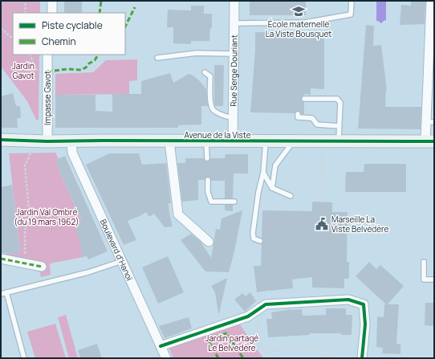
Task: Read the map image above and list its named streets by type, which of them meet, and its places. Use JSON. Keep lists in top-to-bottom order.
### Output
{
  "streets": {
    "street": [
      "Rue Serge Douriant",
      "Impasse Gavot",
      "Avenue de la Viste",
      "Boulevard d'Hanoï"
    ]
  },
  "crossings": [
    ["Rue Serge Douriant", "Avenue de la Viste"],
    ["Impasse Gavot", "Avenue de la Viste"],
    ["Avenue de la Viste", "Boulevard d'Hanoï"]
  ],
  "parks": ["Jardin Gavot", "Jardin Val Ombré (du 19 mars 1962)", "Jardin partagé Le Belvédère"],
  "places": {
    "school or university": ["École maternelle La Viste Bousquet"],
    "public building": ["Marseille La Viste Belvédère"]
  },
  "legend": ["Piste cyclable", "Chemin"]
}
